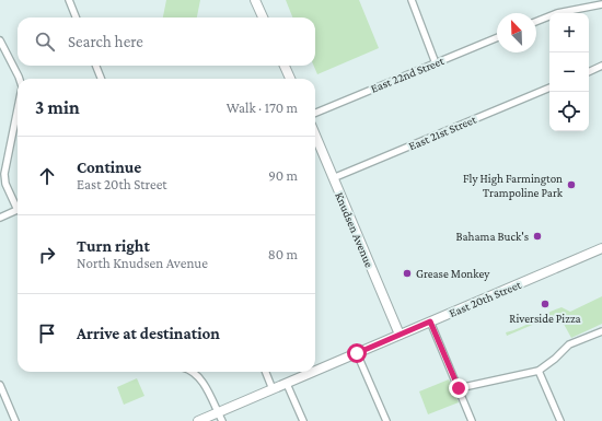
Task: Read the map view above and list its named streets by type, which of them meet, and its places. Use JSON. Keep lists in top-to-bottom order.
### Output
{
  "streets": {
    "main road": ["Knudsen Avenue", "East 20th Street"],
    "street": ["East 22nd Street", "East 21st Street"]
  },
  "crossings": [
    ["East 21st Street", "Knudsen Avenue"],
    ["Knudsen Avenue", "East 20th Street"]
  ],
  "places": [
    "Fly High Farmington Trampoline Park",
    "Bahama Buck's",
    "Grease Monkey",
    "Riverside Pizza"
  ],
  "north": "top left",
  "page": {
    "map_buttons": ["+", "−"],
    "search": "Search here",
    "heading": ["3 min", "Walk · 170 m"],
    "list": [
      ["Continue", "East 20th Street", "90 m"],
      ["Turn right", "North Knudsen Avenue", "80 m"],
      "Arrive at destination"
    ]
  }
}
